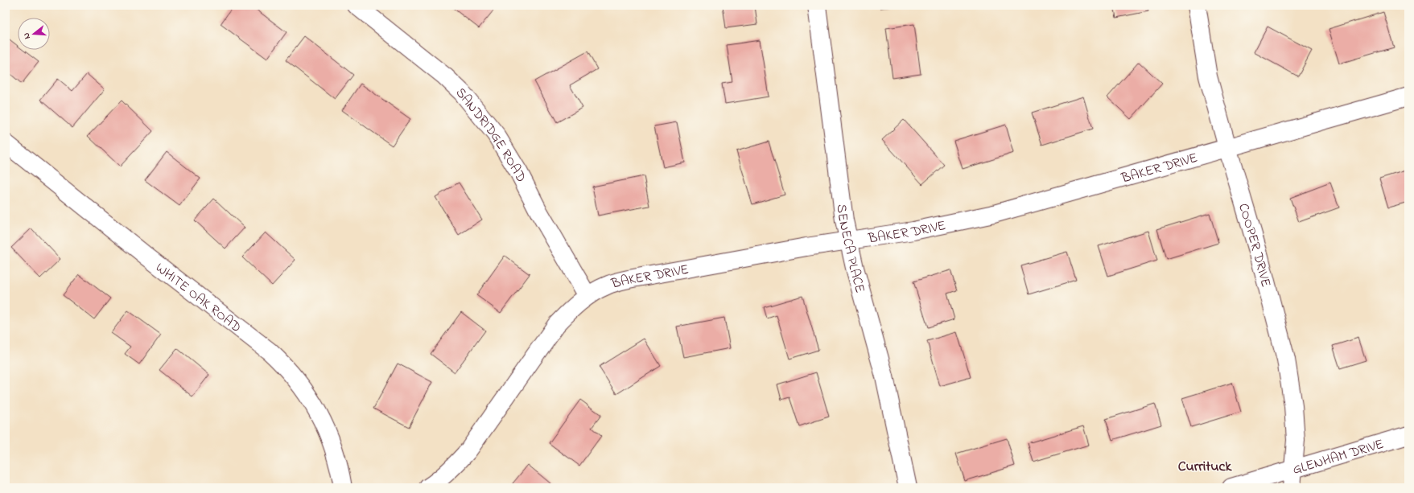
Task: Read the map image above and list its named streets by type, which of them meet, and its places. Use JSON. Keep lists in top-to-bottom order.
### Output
{
  "streets": {
    "street": [
      "SANDRIDGE ROAD",
      "BAKER DRIVE",
      "COOPER DRIVE",
      "SENECA PLACE",
      "WHITE OAK ROAD",
      "GLENHAM DRIVE"
    ]
  },
  "crossings": [
    ["SANDRIDGE ROAD", "BAKER DRIVE"],
    ["BAKER DRIVE", "COOPER DRIVE"],
    ["BAKER DRIVE", "SENECA PLACE"],
    ["COOPER DRIVE", "GLENHAM DRIVE"]
  ],
  "districts": ["Currituck"],
  "north": "left"
}
